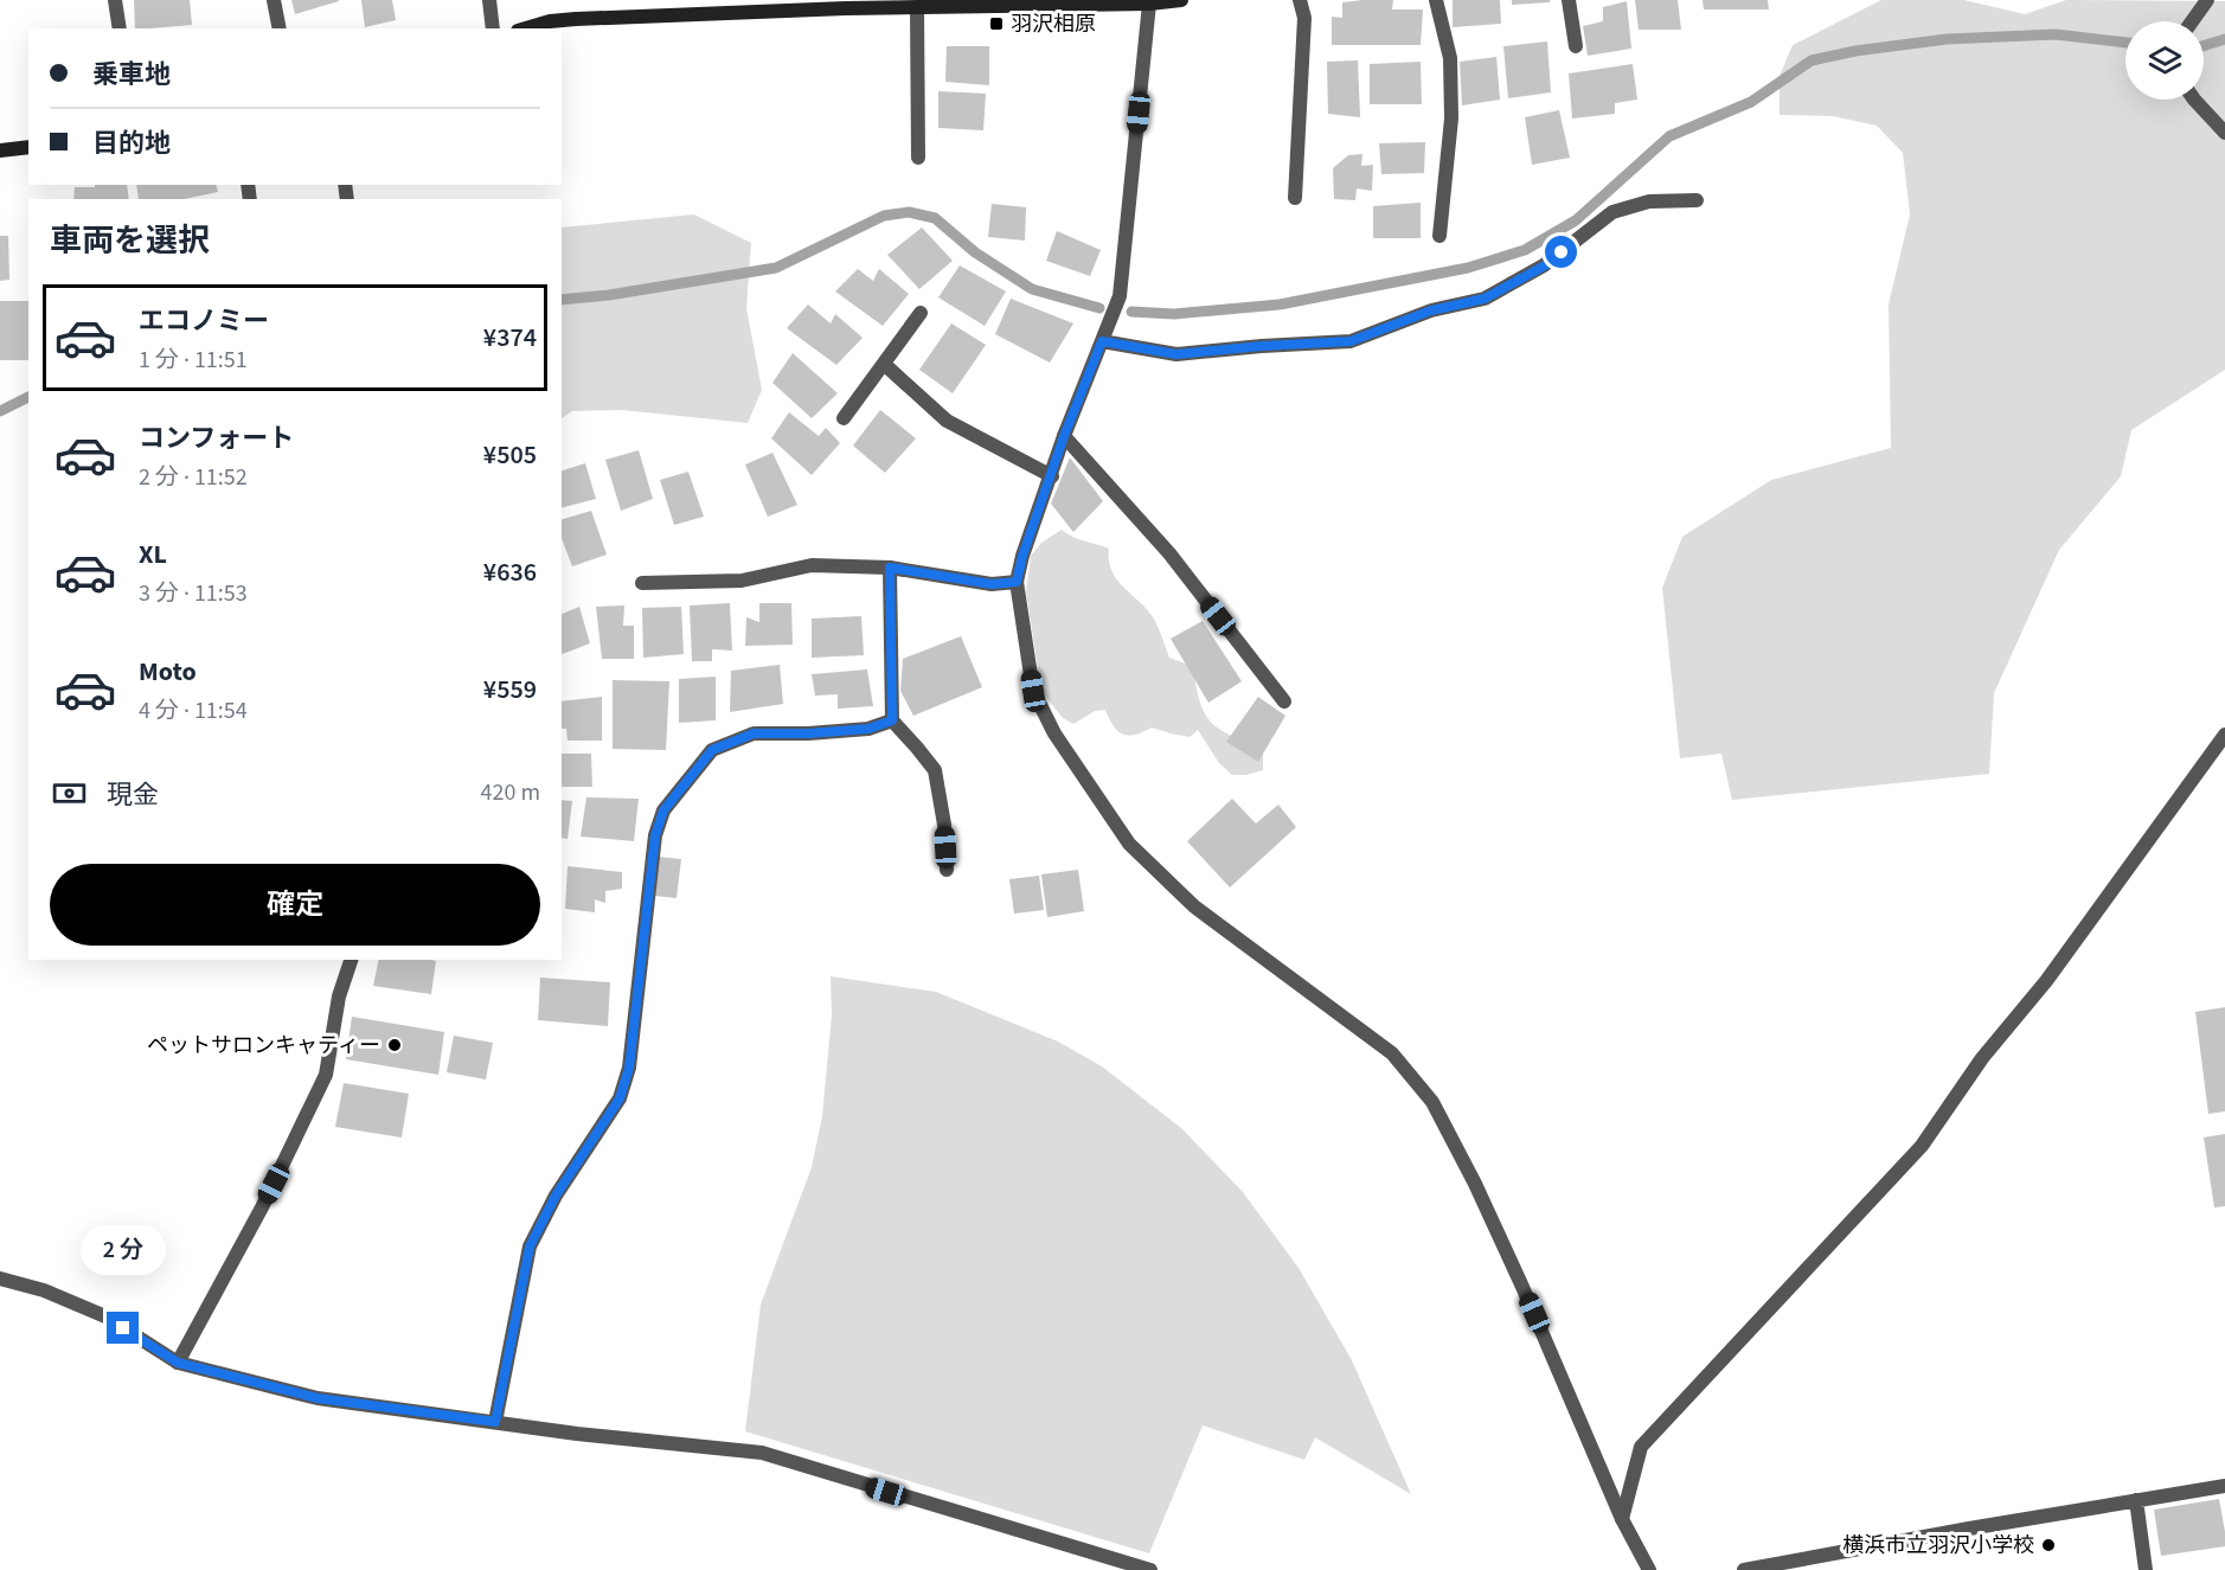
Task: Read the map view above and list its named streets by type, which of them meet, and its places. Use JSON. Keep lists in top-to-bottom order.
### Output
{
  "places": {
    "transit": ["羽沢相原"],
    "other": ["ペットサロンキャティー", "横浜市立羽沢小学校"]
  },
  "page": {
    "banner": ["乗車地", "目的地"],
    "heading": "車両を選択",
    "list": [
      {
        "name": "エコノミー",
        "note": "1 分 · 11:51",
        "value": "¥374"
      },
      {
        "name": "コンフォート",
        "note": "2 分 · 11:52",
        "value": "¥505"
      },
      {
        "name": "XL",
        "note": "3 分 · 11:53",
        "value": "¥636"
      },
      {
        "name": "Moto",
        "note": "4 分 · 11:54",
        "value": "¥559"
      }
    ],
    "pay": ["現金", "420 m"],
    "buttons": "確定",
    "bubble": "2 分"
  }
}
